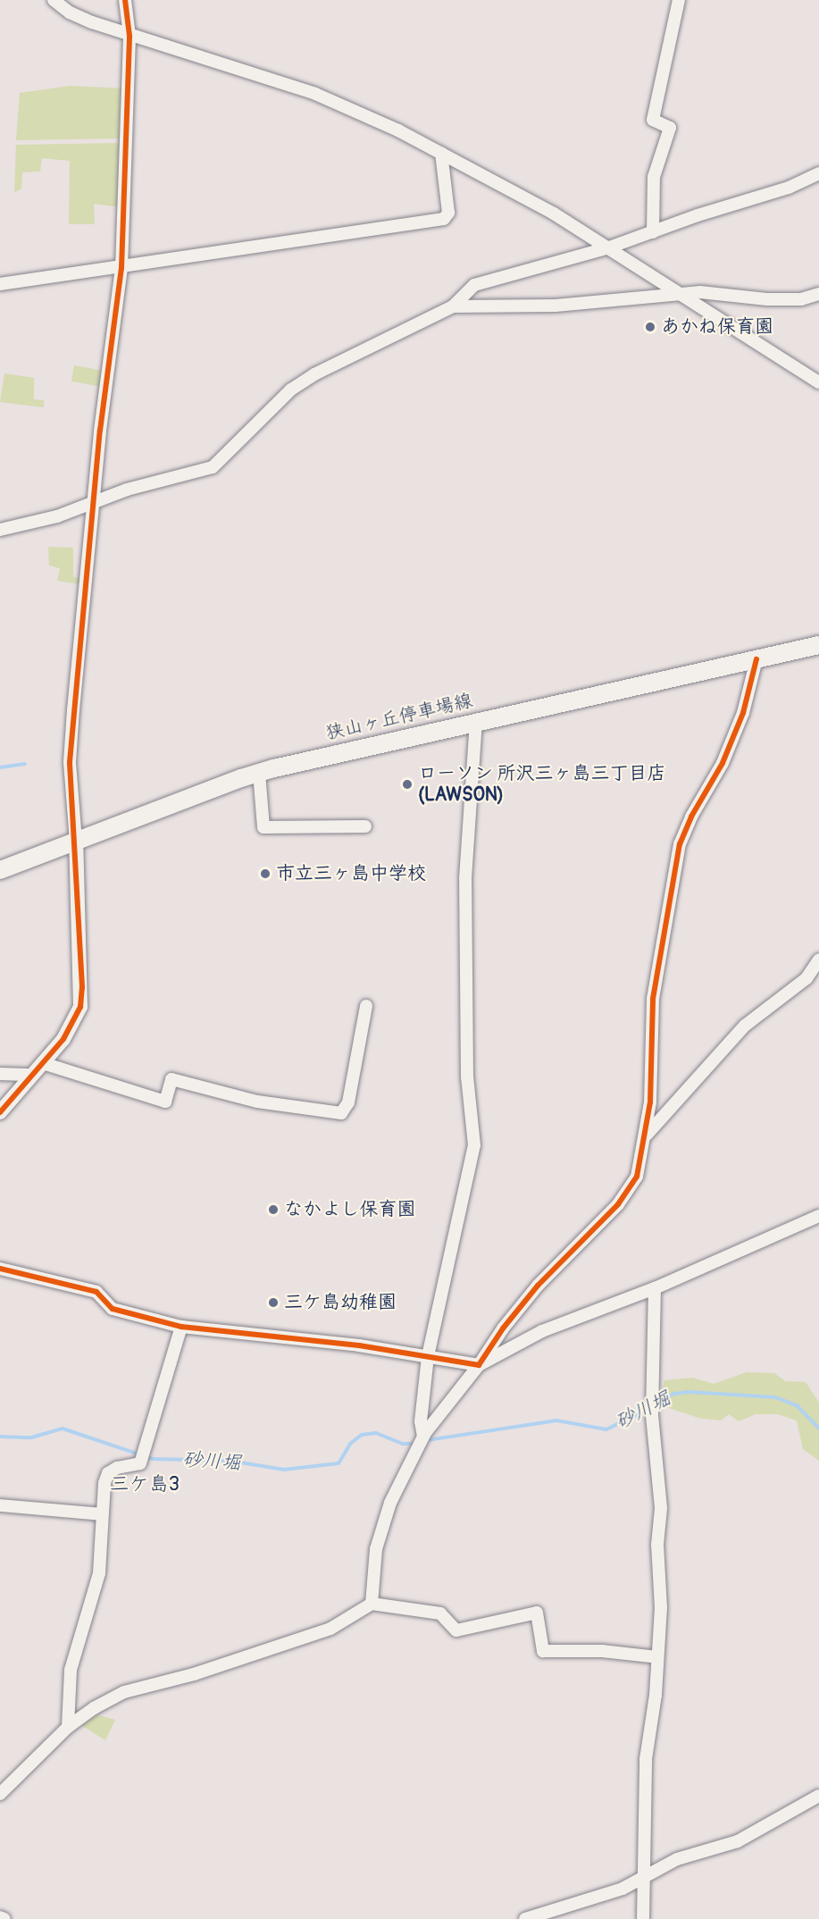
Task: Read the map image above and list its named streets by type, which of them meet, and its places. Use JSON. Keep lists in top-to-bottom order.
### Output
{
  "streets": {
    "main road": ["狭山ヶ丘停車場線"]
  },
  "districts": ["三ケ島3"],
  "water": ["砂川堀"],
  "places": [
    "あかね保育園",
    "ローソン 所沢三ヶ島三丁目店 (LAWSON)",
    "市立三ヶ島中学校",
    "なかよし保育園",
    "三ケ島幼稚園"
  ]
}
